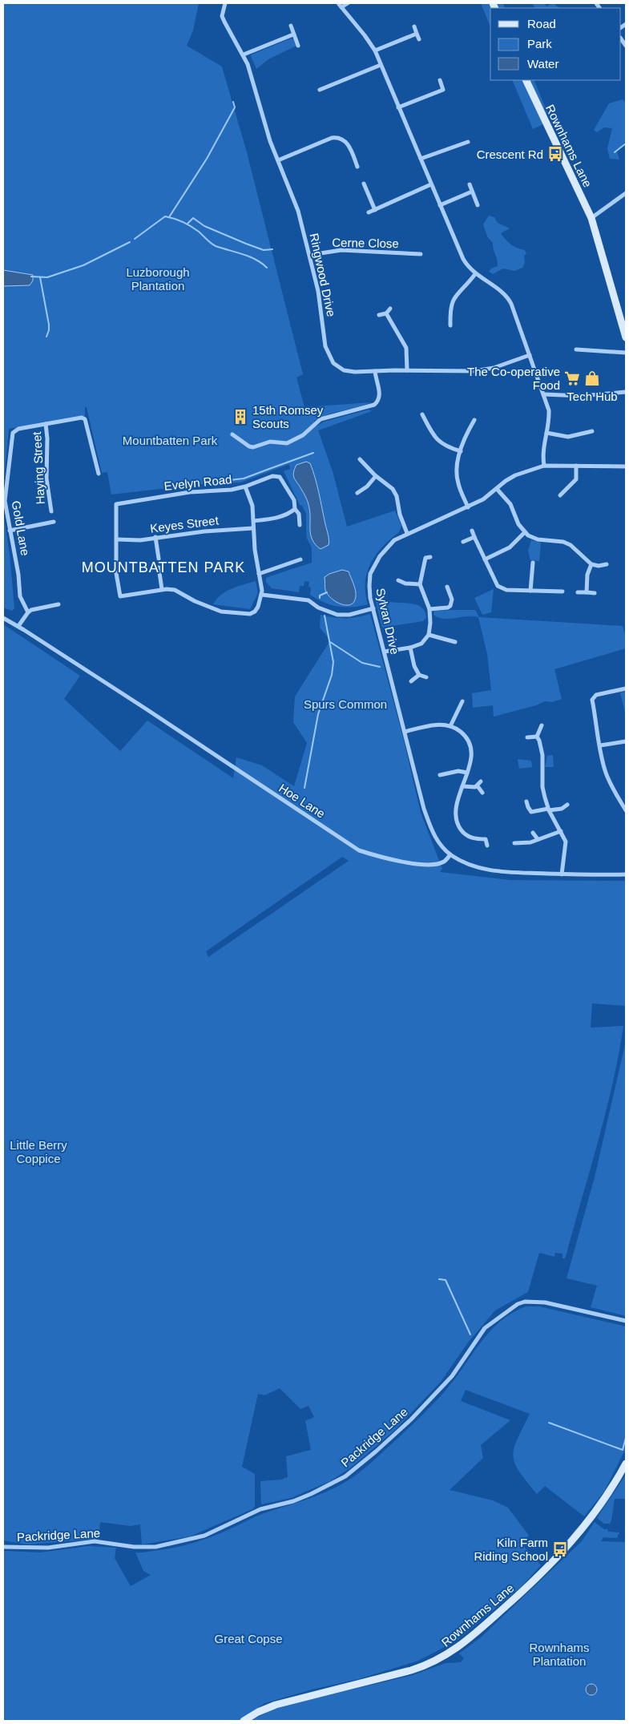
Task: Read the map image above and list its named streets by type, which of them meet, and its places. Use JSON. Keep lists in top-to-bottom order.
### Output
{
  "streets": {
    "street": [
      "Rownhams Lane",
      "Cerne Close",
      "Ringwood Drive",
      "Haying Street",
      "Evelyn Road",
      "Keyes Street",
      "Gold Lane",
      "Sylvan Drive",
      "Hoe Lane",
      "Packridge Lane"
    ]
  },
  "crossings": [
    ["Cerne Close", "Ringwood Drive"],
    ["Haying Street", "Gold Lane"],
    ["Evelyn Road", "Keyes Street"],
    ["Sylvan Drive", "Hoe Lane"]
  ],
  "districts": ["MOUNTBATTEN PARK"],
  "parks": [
    "Luzborough Plantation",
    "Mountbatten Park",
    "Spurs Common",
    "Little Berry Coppice",
    "Great Copse",
    "Rownhams Plantation"
  ],
  "places": {
    "bus stop": ["Crescent Rd", "Kiln Farm Riding School"],
    "supermarket": ["The Co-operative Food"],
    "shop": ["Tech Hub"],
    "building": ["15th Romsey Scouts"]
  },
  "legend": ["Road", "Park", "Water"]
}
